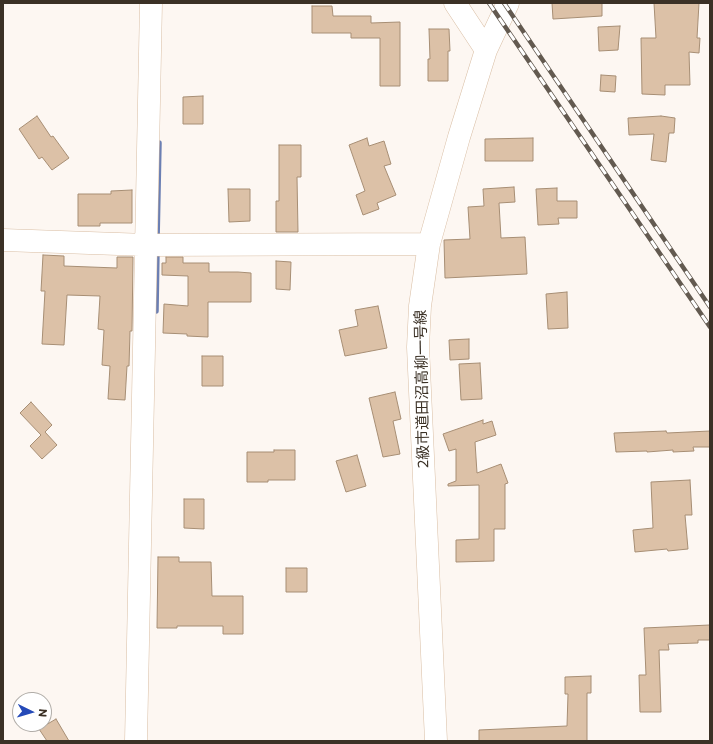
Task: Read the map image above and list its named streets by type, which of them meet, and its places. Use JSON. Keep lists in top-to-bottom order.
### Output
{
  "streets": {
    "street": ["2級市道田沼高柳一号線"]
  },
  "north": "right"
}
